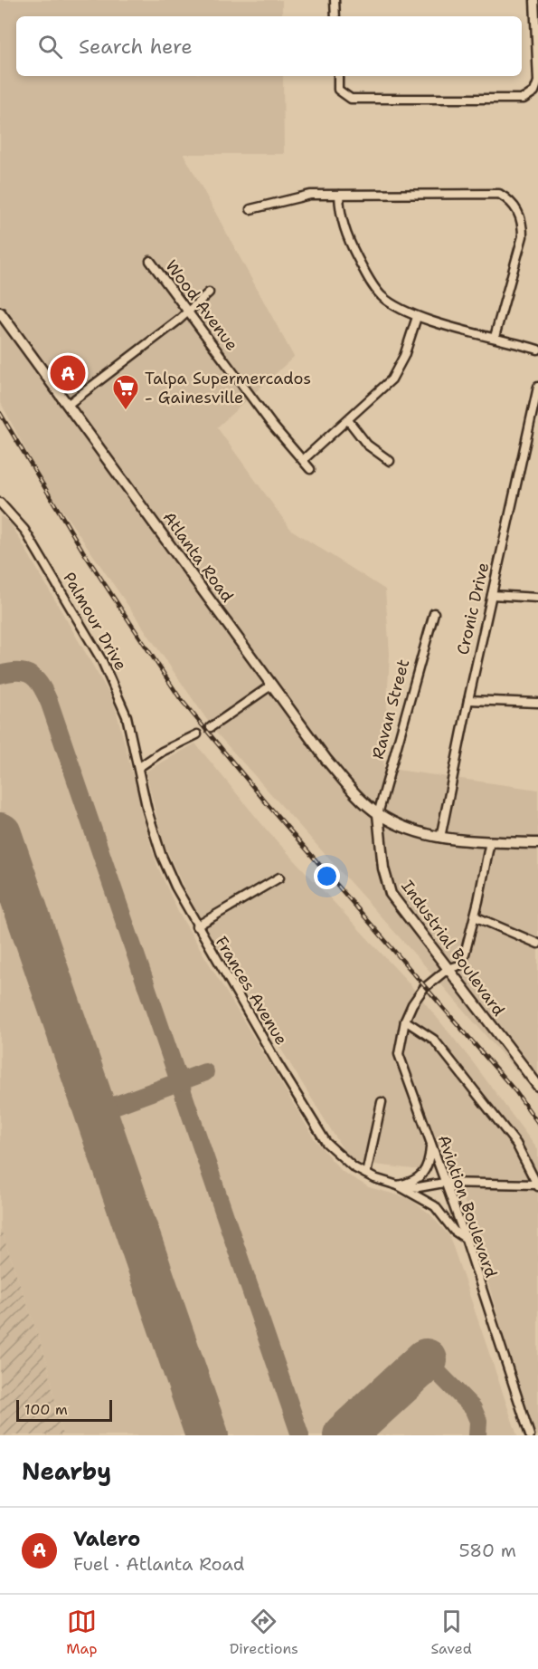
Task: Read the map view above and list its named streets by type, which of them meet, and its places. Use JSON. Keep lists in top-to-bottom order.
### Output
{
  "streets": {
    "main road": ["Atlanta Road", "Industrial Boulevard"],
    "street": [
      "Wood Avenue",
      "Cronic Drive",
      "Palmour Drive",
      "Ravan Street",
      "Frances Avenue",
      "Aviation Boulevard"
    ]
  },
  "crossings": [
    ["Atlanta Road", "Cronic Drive"],
    ["Atlanta Road", "Ravan Street"],
    ["Atlanta Road", "Industrial Boulevard"],
    ["Palmour Drive", "Frances Avenue"],
    ["Ravan Street", "Industrial Boulevard"],
    ["Industrial Boulevard", "Aviation Boulevard"],
    ["Frances Avenue", "Aviation Boulevard"]
  ],
  "places": {
    "supermarket": ["Talpa Supermercados - Gainesville"]
  },
  "scale_bar": "100 m",
  "page": {
    "search": "Search here",
    "pins": "A",
    "scale": "100 m",
    "heading": "Nearby",
    "list": [
      {
        "mark": "A",
        "name": "Valero",
        "note": "Fuel · Atlanta Road",
        "value": "580 m"
      }
    ],
    "nav": ["Map", "Directions", "Saved"]
  }
}
